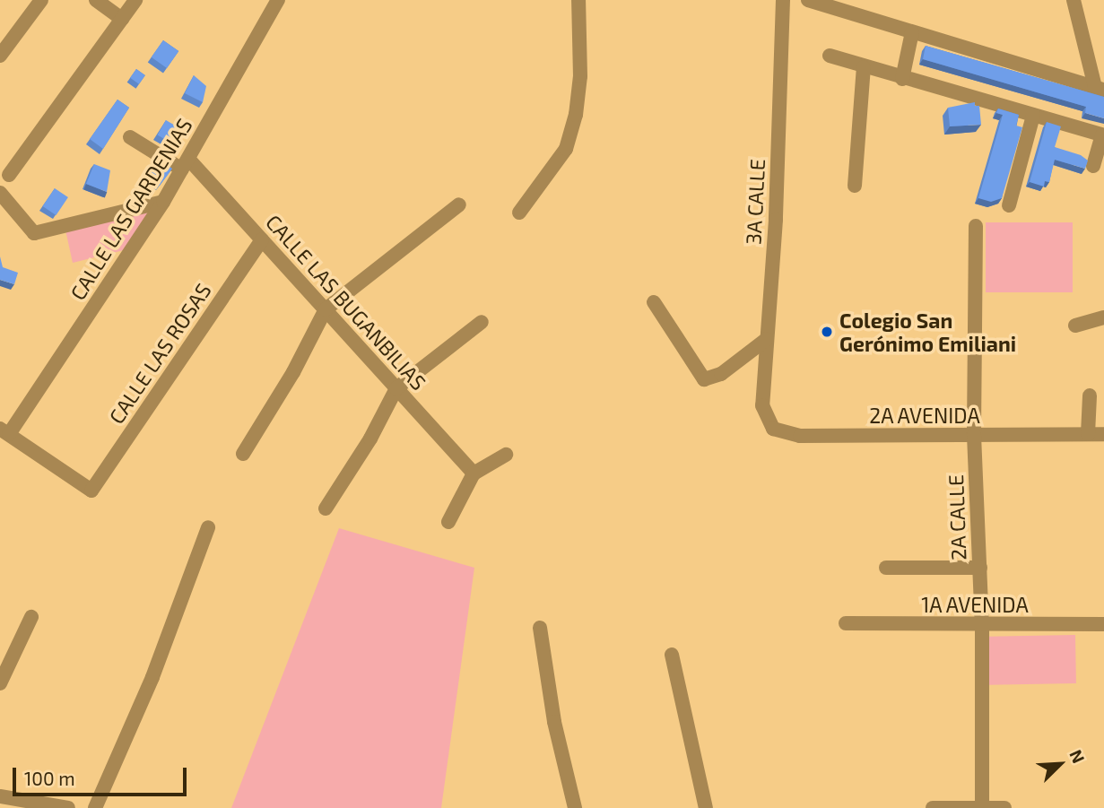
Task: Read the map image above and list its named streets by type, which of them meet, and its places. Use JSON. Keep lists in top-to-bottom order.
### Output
{
  "streets": {
    "street": [
      "3A CALLE",
      "CALLE LAS GARDENIAS",
      "CALLE LAS BUGANBILIAS",
      "CALLE LAS ROSAS",
      "2A AVENIDA",
      "2A CALLE",
      "1A AVENIDA"
    ]
  },
  "crossings": [
    ["3A CALLE", "2A AVENIDA"],
    ["CALLE LAS GARDENIAS", "CALLE LAS BUGANBILIAS"],
    ["CALLE LAS GARDENIAS", "CALLE LAS ROSAS"],
    ["CALLE LAS BUGANBILIAS", "CALLE LAS ROSAS"],
    ["2A AVENIDA", "2A CALLE"],
    ["2A CALLE", "1A AVENIDA"]
  ],
  "places": ["Colegio San Gerónimo Emiliani"],
  "scale_bar": "100 m",
  "north": "top right"
}
